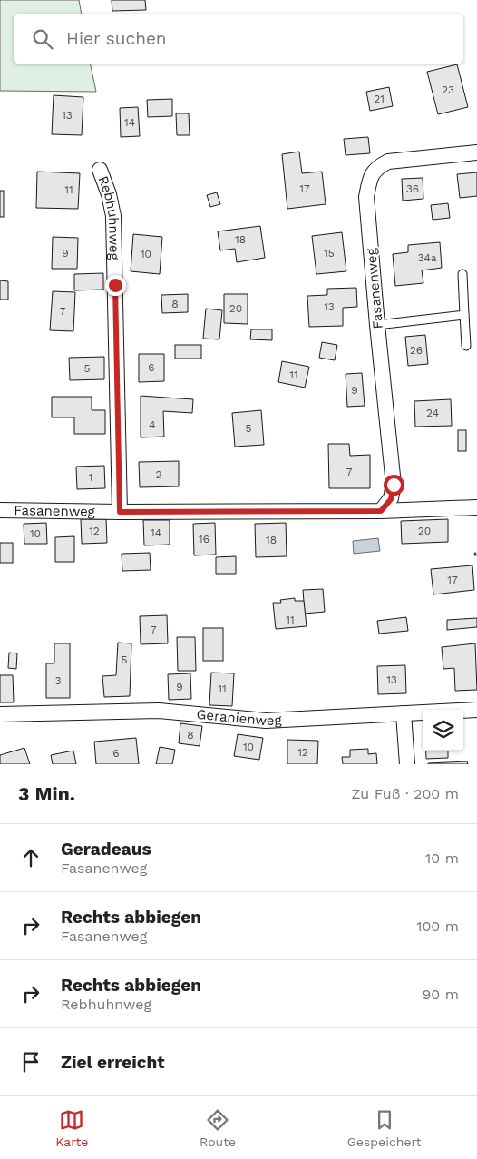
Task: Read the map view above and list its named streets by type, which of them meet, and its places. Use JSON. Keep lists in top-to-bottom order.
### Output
{
  "streets": {
    "street": ["Rebhuhnweg", "Fasanenweg", "Geranienweg"]
  },
  "crossings": [
    ["Rebhuhnweg", "Fasanenweg"]
  ],
  "house_numbers": [
    "23",
    "21",
    "13",
    "14",
    "17",
    "36",
    "11",
    "18",
    "9",
    "15",
    "10",
    "34a",
    "8",
    "13",
    "20",
    "7",
    "26",
    "6",
    "5",
    "11",
    "9",
    "24",
    "4",
    "5",
    "7",
    "2",
    "1",
    "12",
    "20",
    "14",
    "10",
    "16",
    "18",
    "17",
    "11",
    "7",
    "5",
    "13",
    "3",
    "9",
    "11",
    "8",
    "10",
    "12",
    "6"
  ],
  "page": {
    "search": "Hier suchen",
    "heading": ["3 Min.", "Zu Fuß · 200 m"],
    "list": [
      ["Geradeaus", "Fasanenweg", "10 m"],
      ["Rechts abbiegen", "Fasanenweg", "100 m"],
      ["Rechts abbiegen", "Rebhuhnweg", "90 m"],
      "Ziel erreicht"
    ],
    "nav": ["Karte", "Route", "Gespeichert"]
  }
}
